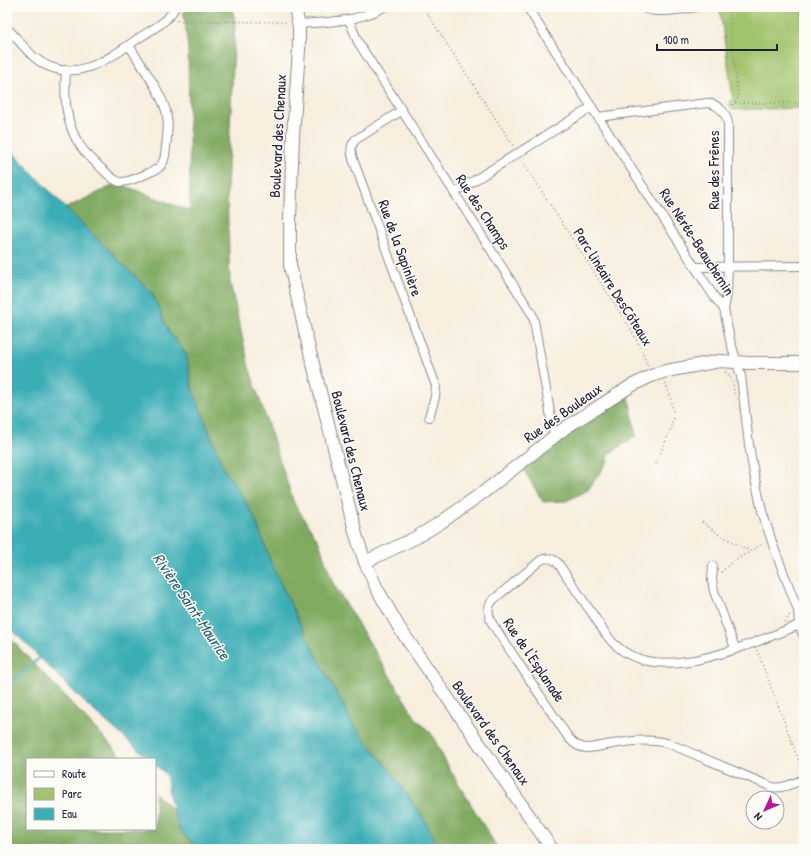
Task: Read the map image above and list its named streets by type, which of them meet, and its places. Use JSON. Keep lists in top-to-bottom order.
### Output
{
  "streets": {
    "street": [
      "Boulevard des Chenaux",
      "Rue des Frênes",
      "Rue des Champs",
      "Rue Nérée-Beauchemin",
      "Rue de la Sapinière",
      "Rue des Bouleaux",
      "Rue de l'Esplanade"
    ],
    "path": ["Parc linéaire DesCôteaux"]
  },
  "crossings": [
    ["Boulevard des Chenaux", "Rue des Bouleaux"],
    ["Rue des Frênes", "Rue Nérée-Beauchemin"],
    ["Rue des Champs", "Rue de la Sapinière"],
    ["Rue des Champs", "Rue des Bouleaux"],
    ["Rue Nérée-Beauchemin", "Rue des Bouleaux"],
    ["Rue Nérée-Beauchemin", "Rue de l'Esplanade"],
    ["Parc linéaire DesCôteaux", "Rue des Bouleaux"]
  ],
  "water": ["Rivière Saint-Maurice"],
  "legend": ["Route", "Parc", "Eau"],
  "scale_bar": "100 m",
  "north": "bottom left"
}
